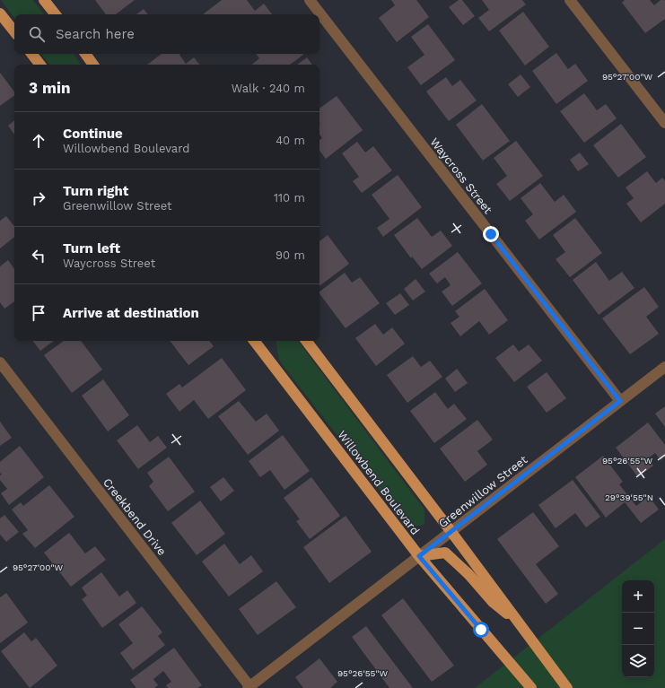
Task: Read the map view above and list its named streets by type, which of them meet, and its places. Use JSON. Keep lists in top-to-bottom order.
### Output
{
  "streets": {
    "main road": ["Willowbend Boulevard"],
    "street": ["Waycross Street", "Greenwillow Street", "Creekbend Drive"]
  },
  "crossings": [
    ["Waycross Street", "Greenwillow Street"],
    ["Willowbend Boulevard", "Greenwillow Street"],
    ["Greenwillow Street", "Creekbend Drive"]
  ],
  "page": {
    "search": "Search here",
    "heading": ["3 min", "Walk · 240 m"],
    "list": [
      ["Continue", "Willowbend Boulevard", "40 m"],
      ["Turn right", "Greenwillow Street", "110 m"],
      ["Turn left", "Waycross Street", "90 m"],
      "Arrive at destination"
    ],
    "map_buttons": ["+", "−"]
  },
  "coordinates": ["95°27'00\"W", "95°26'55\"W", "29°39'55\"N"]
}
